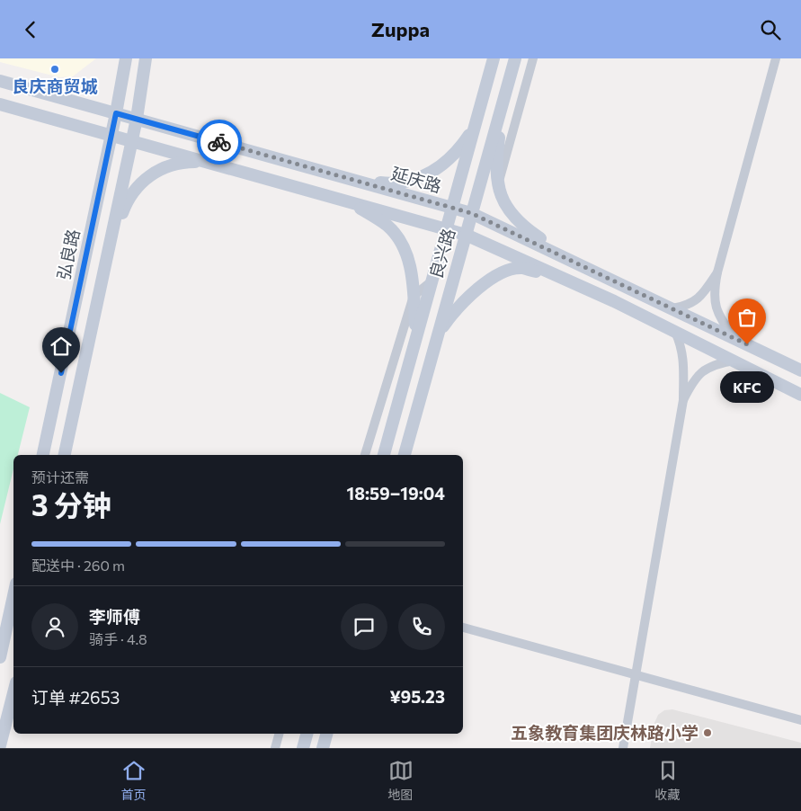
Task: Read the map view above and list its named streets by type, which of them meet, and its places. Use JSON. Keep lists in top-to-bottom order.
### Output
{
  "streets": {
    "street": ["延庆路", "良兴路", "弘良路"]
  },
  "crossings": [
    ["延庆路", "良兴路"],
    ["延庆路", "弘良路"]
  ],
  "places": ["良庆商贸城", "KFC", "五象教育集团庆林路小学"],
  "page": {
    "header": "Zuppa",
    "bubble": "KFC",
    "heading": ["3 分钟", "预计还需", "18:59–19:04"],
    "panel": [
      "李师傅",
      "骑手 · 4.8",
      "订单 #2653",
      "¥95.23"
    ],
    "bar": "配送中 · 260 m",
    "tabs": ["首页", "地图", "收藏"]
  }
}
